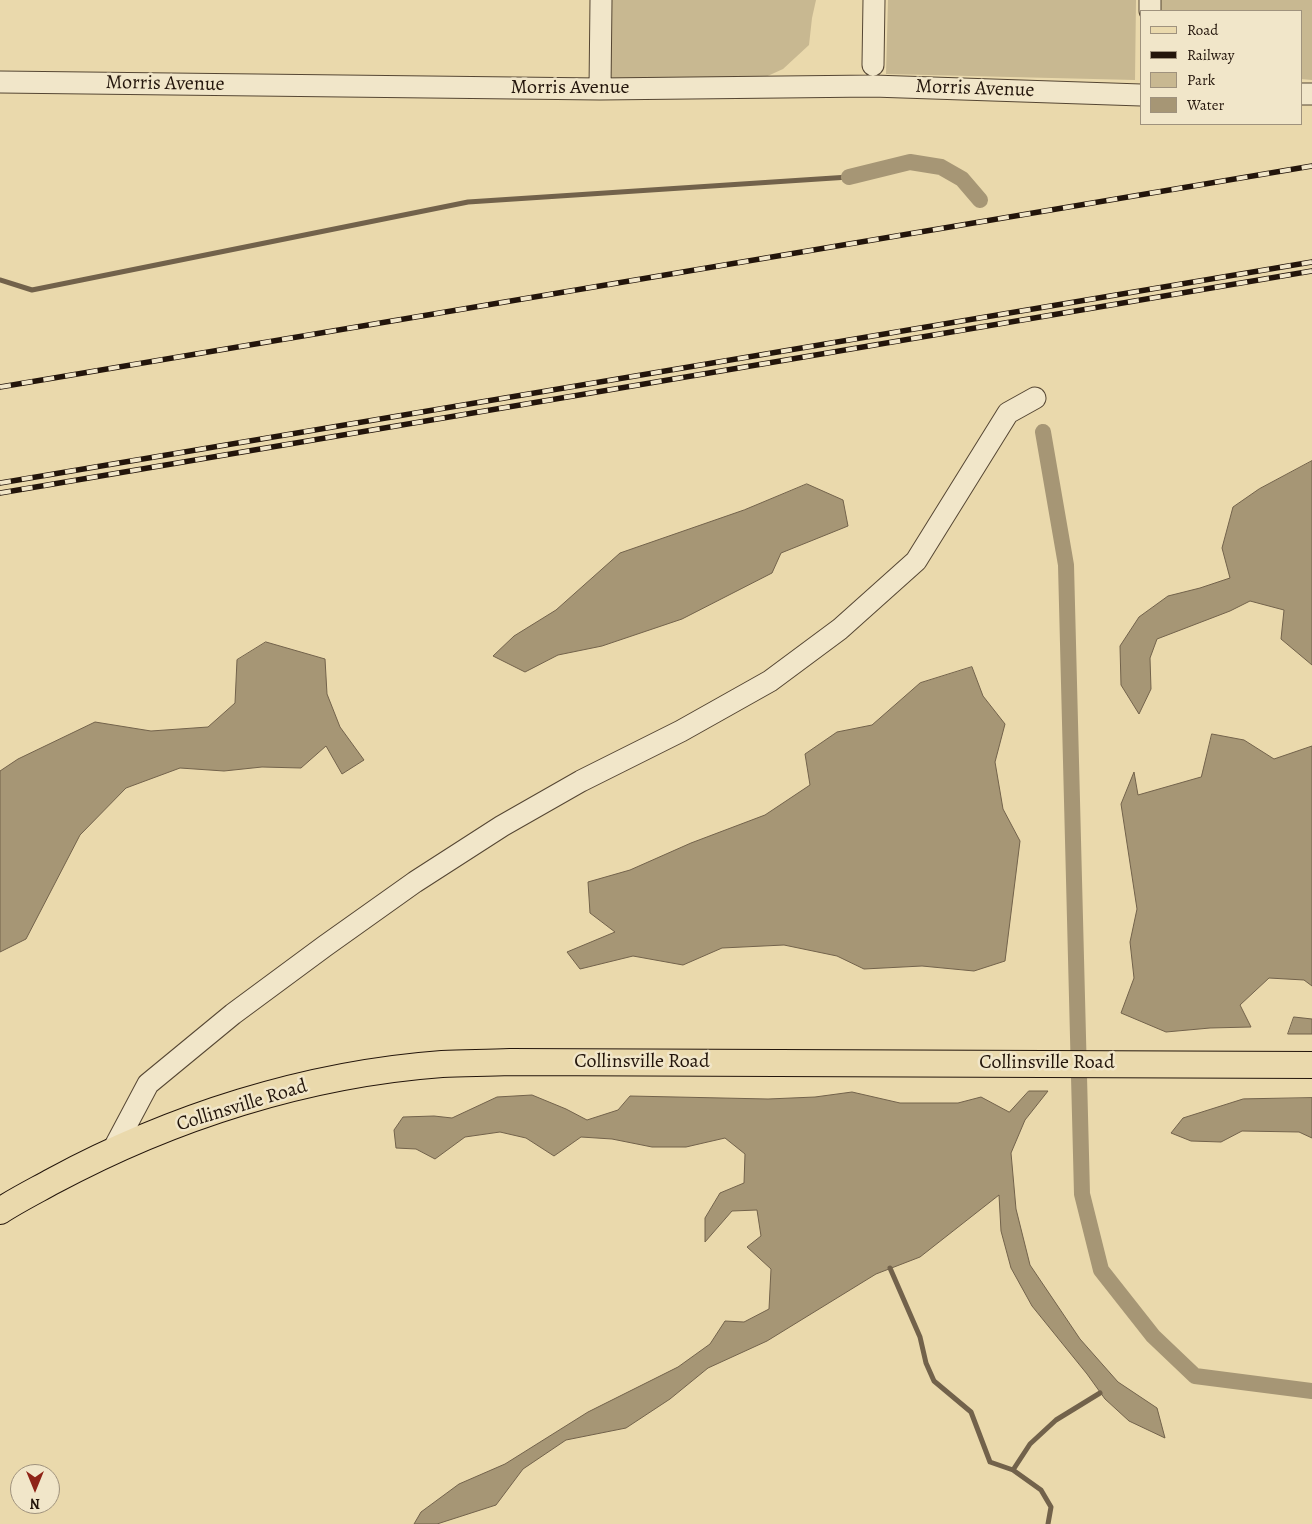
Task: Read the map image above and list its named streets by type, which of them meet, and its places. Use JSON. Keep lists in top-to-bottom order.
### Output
{
  "streets": {
    "main road": ["Collinsville Road"],
    "street": ["Morris Avenue"]
  },
  "legend": [
    "Road",
    "Railway",
    "Park",
    "Water"
  ],
  "north": "bottom"
}
